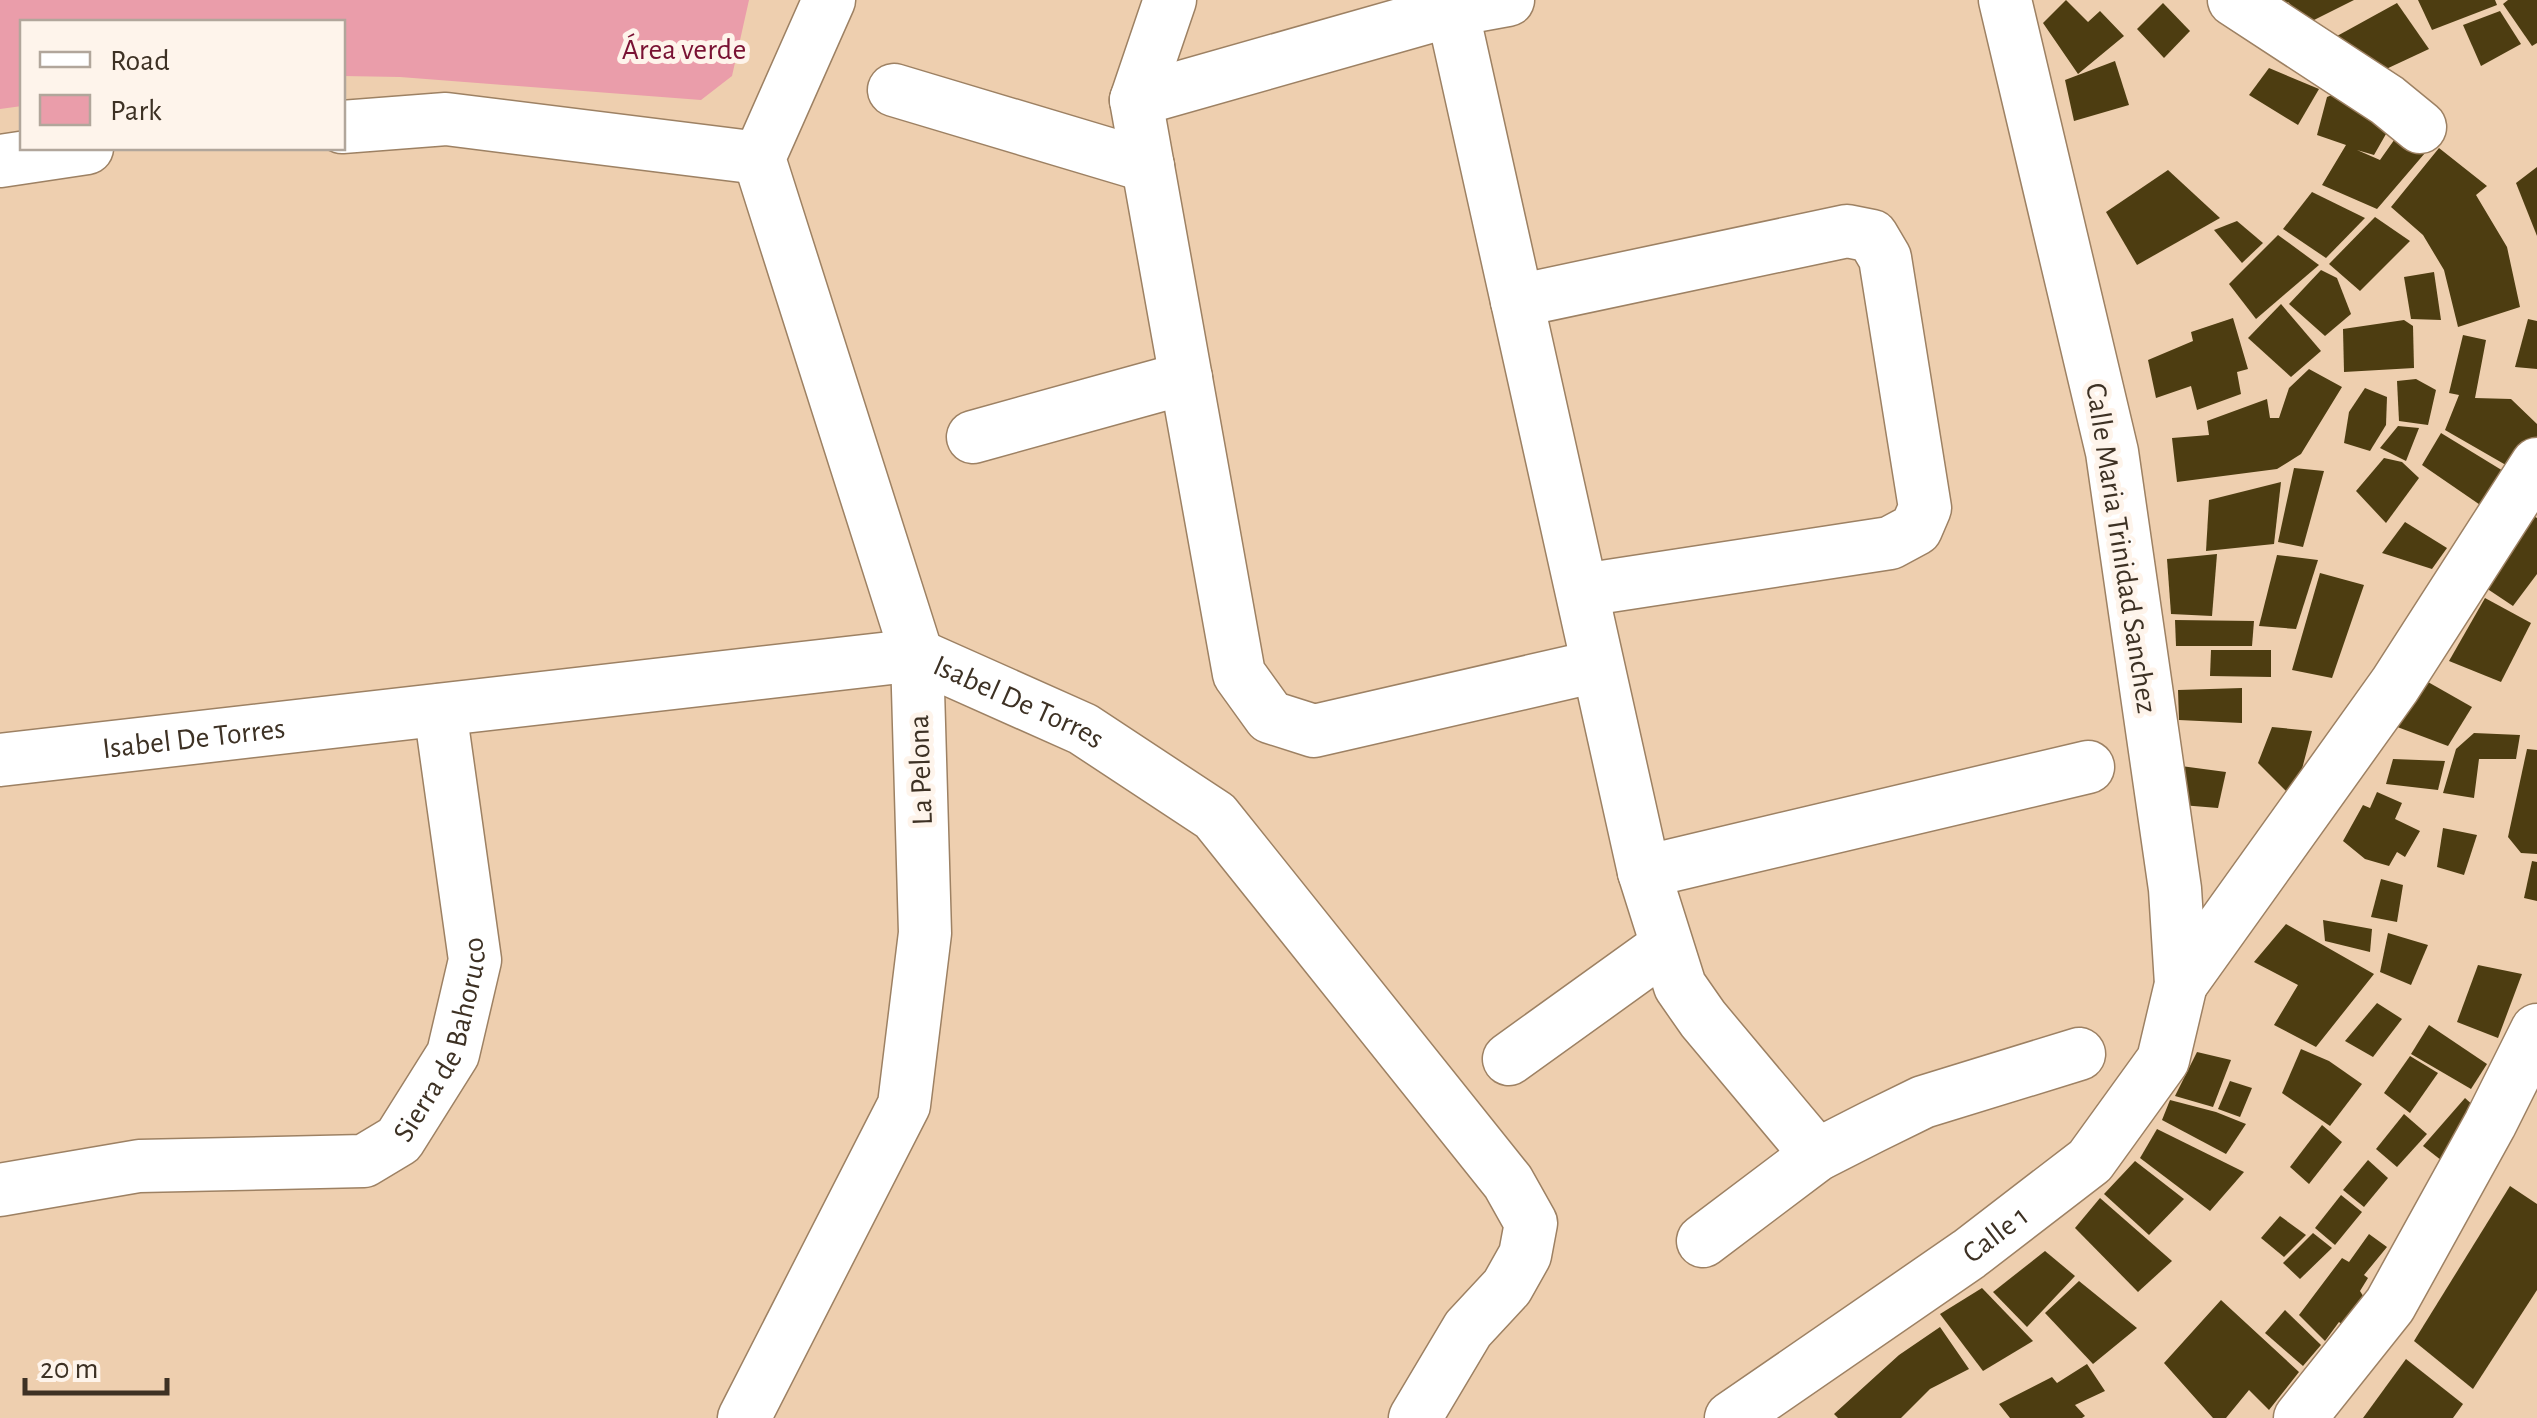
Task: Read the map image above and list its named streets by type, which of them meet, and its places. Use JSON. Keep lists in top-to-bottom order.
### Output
{
  "streets": {
    "street": [
      "Calle Maria Trinidad Sanchez",
      "Isabel De Torres",
      "La Pelona",
      "Sierra de Bahoruco",
      "Calle 1"
    ]
  },
  "crossings": [
    ["Calle Maria Trinidad Sanchez", "Calle 1"],
    ["Isabel De Torres", "La Pelona"],
    ["Isabel De Torres", "Sierra de Bahoruco"]
  ],
  "parks": ["Área verde"],
  "legend": ["Road", "Park"],
  "scale_bar": "20 m"
}
